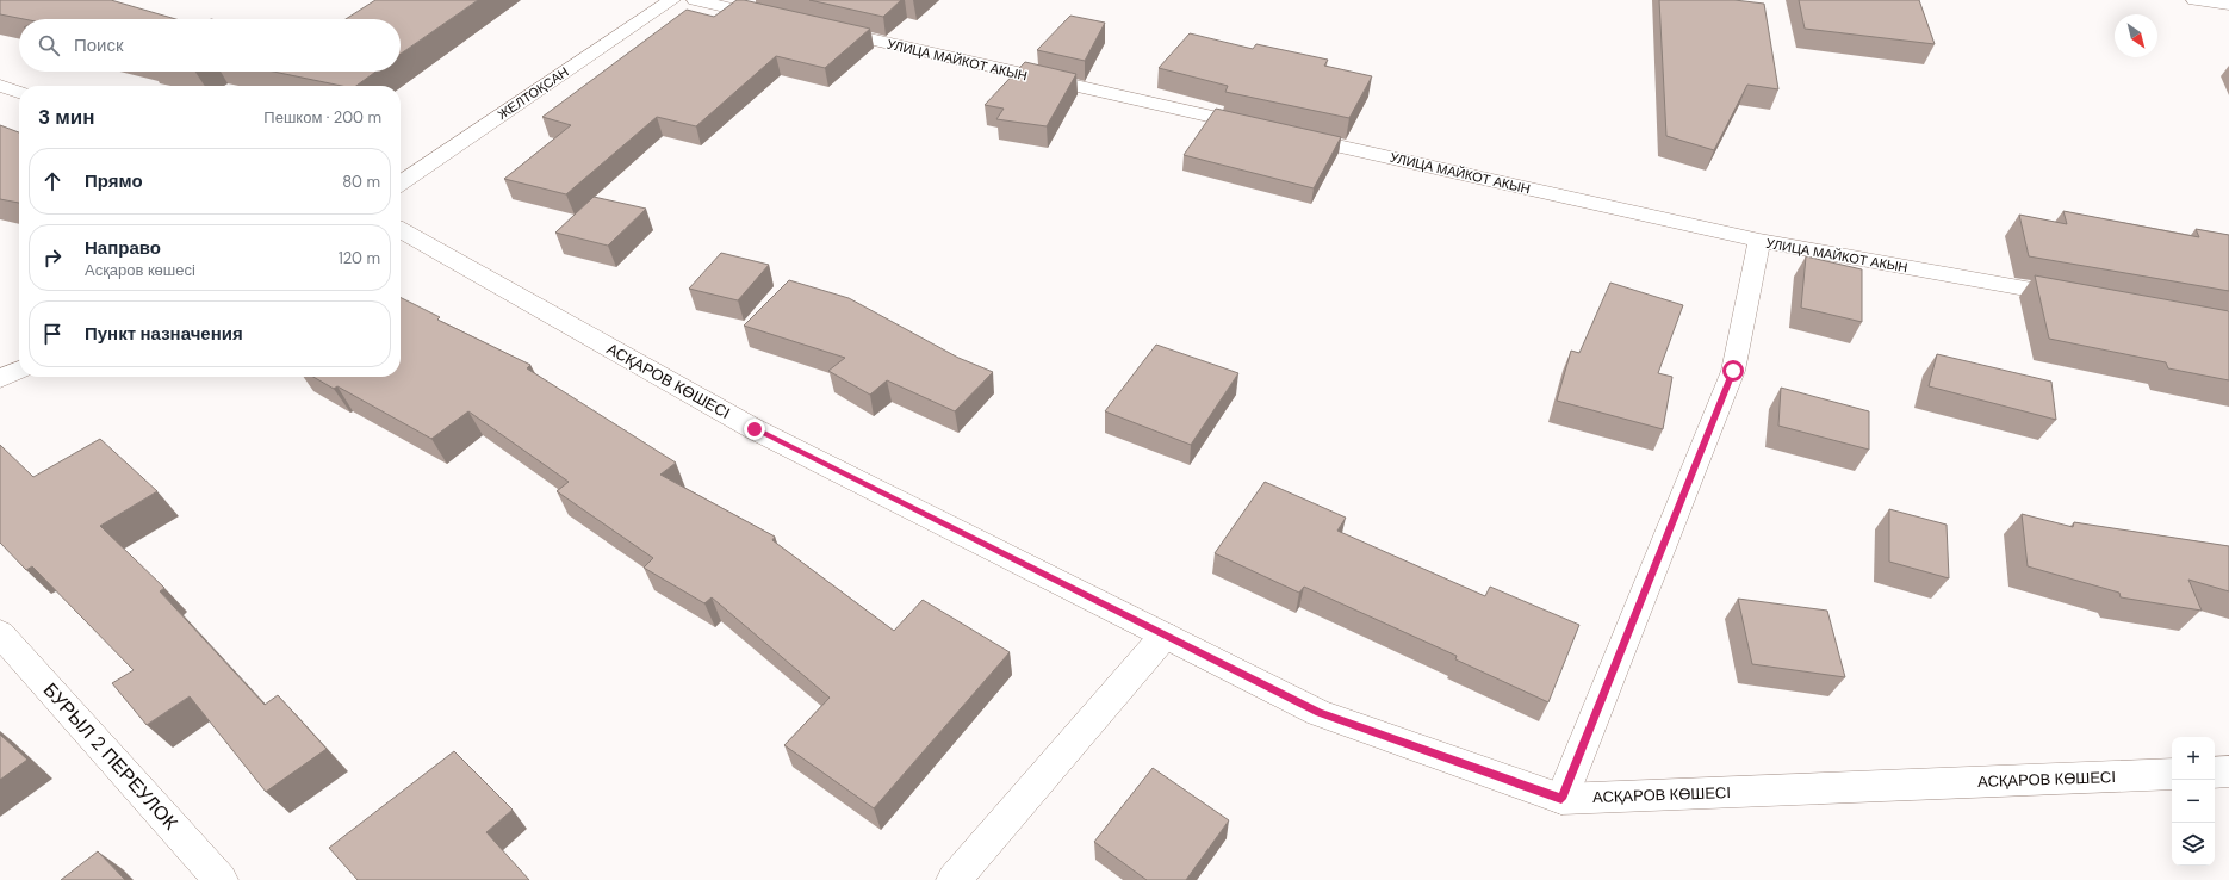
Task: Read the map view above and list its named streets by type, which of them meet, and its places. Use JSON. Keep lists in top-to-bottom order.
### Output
{
  "streets": {
    "street": [
      "УЛИЦА МАЙКОТ АКЫН",
      "ЖЕЛТОҚСАН",
      "АСҚАРОВ КӨШЕСІ",
      "БУРЫЛ 2 ПЕРЕУЛОК"
    ]
  },
  "north": "bottom right",
  "page": {
    "search": "Поиск",
    "heading": ["3 мин", "Пешком · 200 m"],
    "list": [
      ["Прямо", "80 m"],
      ["Направо", "Асқаров көшесі", "120 m"],
      "Пункт назначения"
    ],
    "map_buttons": ["+", "−"]
  }
}
